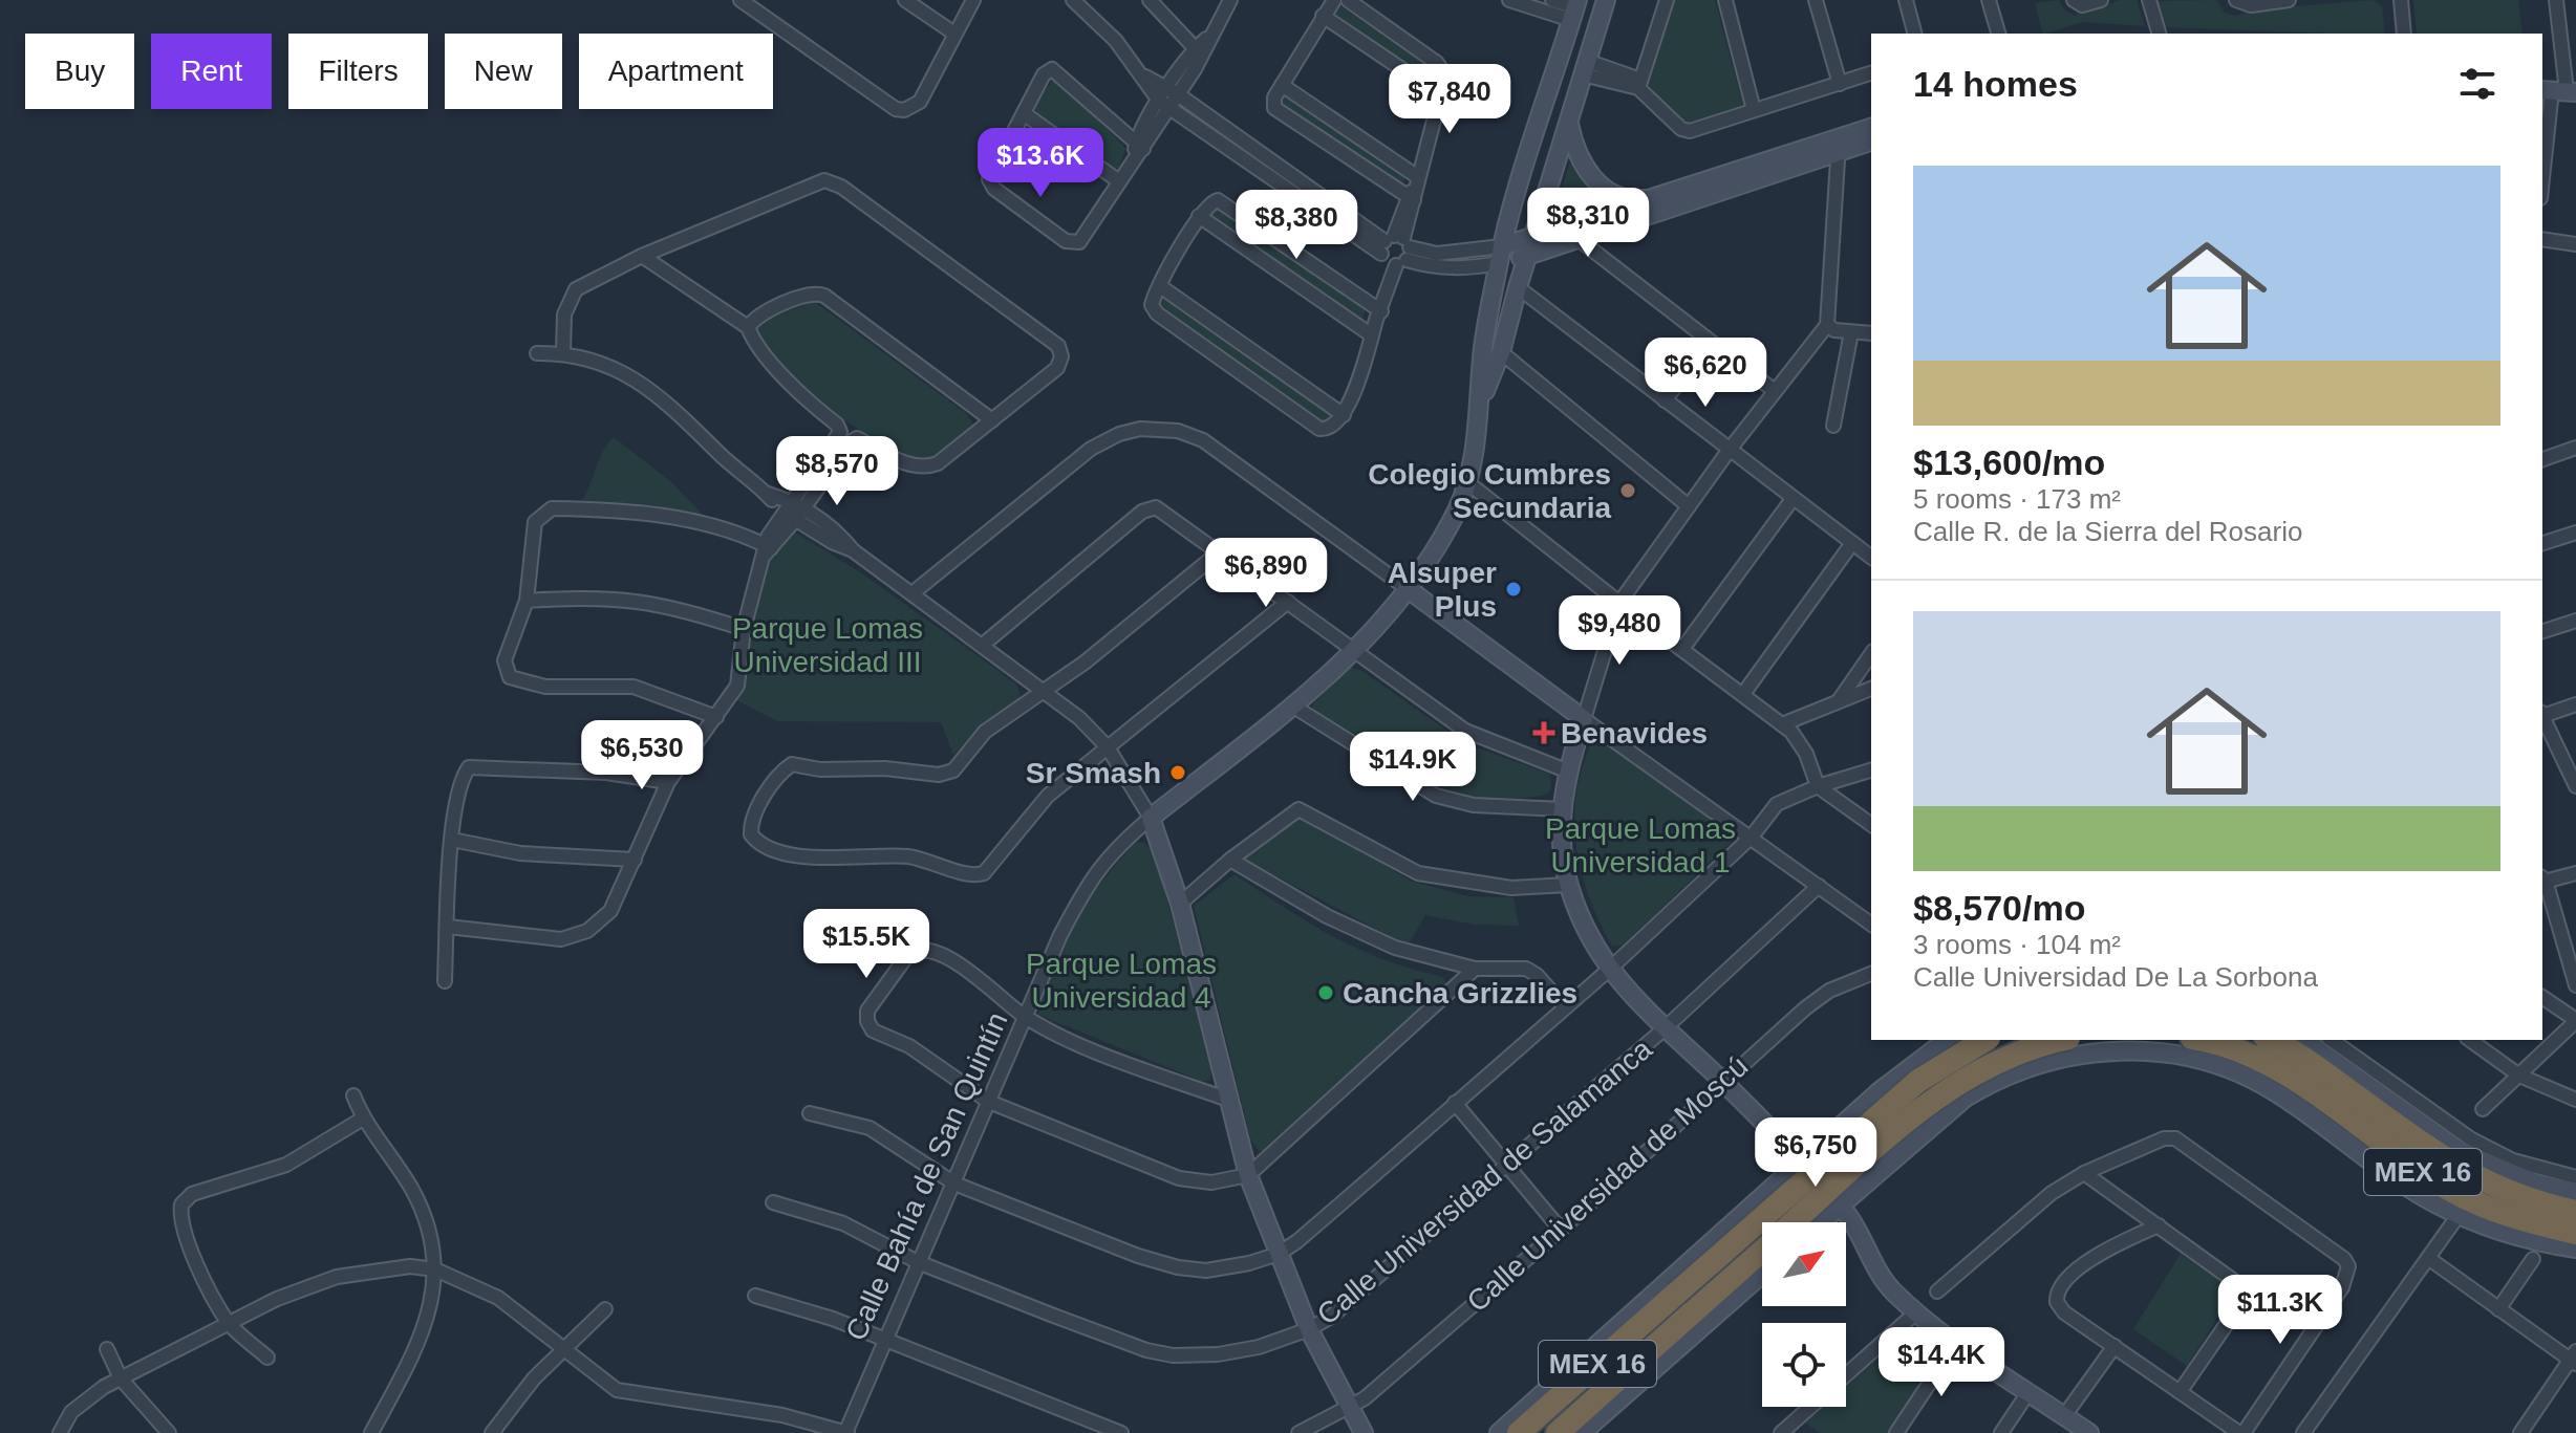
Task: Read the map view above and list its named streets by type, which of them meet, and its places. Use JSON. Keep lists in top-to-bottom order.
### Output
{
  "streets": {
    "highway": ["MEX 16"],
    "street": ["Calle Bahía de San Quintín", "Calle Universidad de Salamanca", "Calle Universidad de Moscú"]
  },
  "crossings": [
    ["Calle Bahía de San Quintín", "Calle Universidad de Salamanca"]
  ],
  "parks": ["Parque Lomas Universidad III", "Parque Lomas Universidad 1", "Parque Lomas Universidad 4"],
  "places": {
    "other": [
      "Colegio Cumbres Secundaria",
      "Alsuper Plus",
      "Sr Smash",
      "Cancha Grizzlies"
    ],
    "health": ["Benavides"]
  },
  "north": "top right",
  "page": {
    "chip": [
      "Buy",
      "Rent",
      "Filters",
      "New",
      "Apartment"
    ],
    "heading": "14 homes",
    "price": [
      "$7,840",
      "$13.6K",
      "$8,310",
      "$8,380",
      "$6,620",
      "$8,570",
      "$6,890",
      "$9,480",
      "$6,530",
      "$14.9K",
      "$15.5K",
      "$6,750",
      "$11.3K",
      "$14.4K"
    ],
    "list": [
      {
        "name": "$13,600/mo",
        "note": "5 rooms · 173 m² · Calle R. de la Sierra del Rosario"
      },
      {
        "name": "$8,570/mo",
        "note": "3 rooms · 104 m² · Calle Universidad De La Sorbona"
      }
    ]
  }
}
